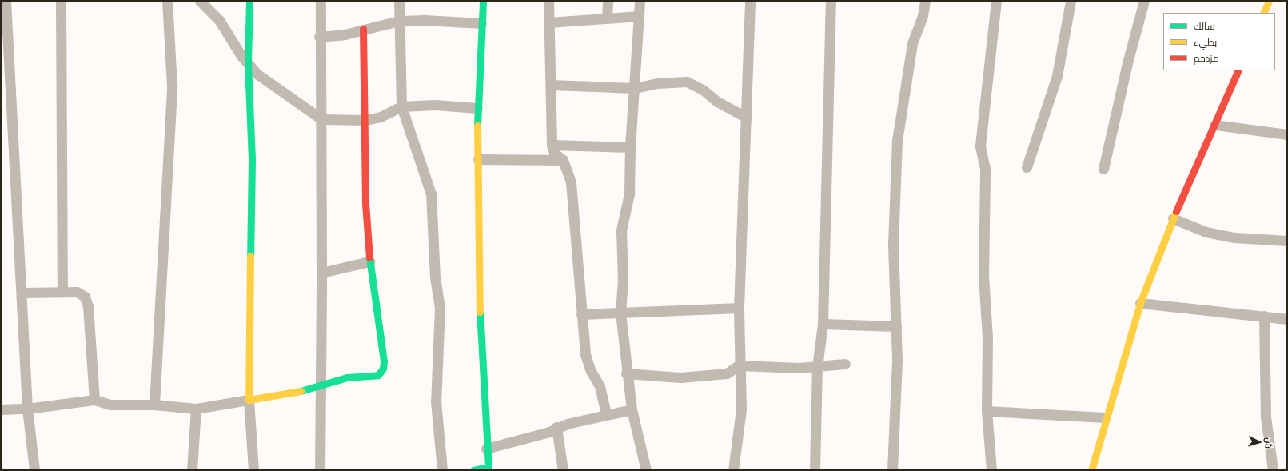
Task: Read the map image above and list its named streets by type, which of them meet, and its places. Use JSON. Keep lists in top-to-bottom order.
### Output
{
  "legend": ["سالك", "بطيء", "مزدحم"],
  "north": "right"
}
